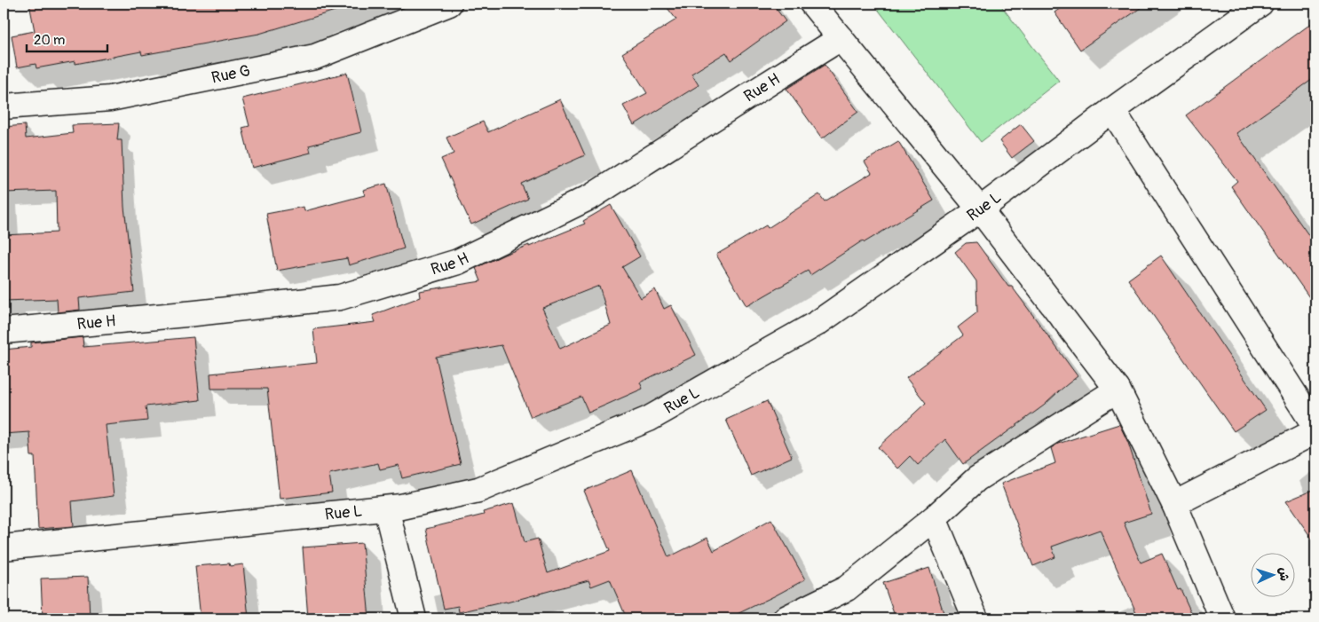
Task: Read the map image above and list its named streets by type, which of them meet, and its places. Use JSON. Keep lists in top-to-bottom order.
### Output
{
  "streets": {
    "street": ["Rue G", "Rue H", "Rue L"]
  },
  "scale_bar": "20 m",
  "north": "right"
}
